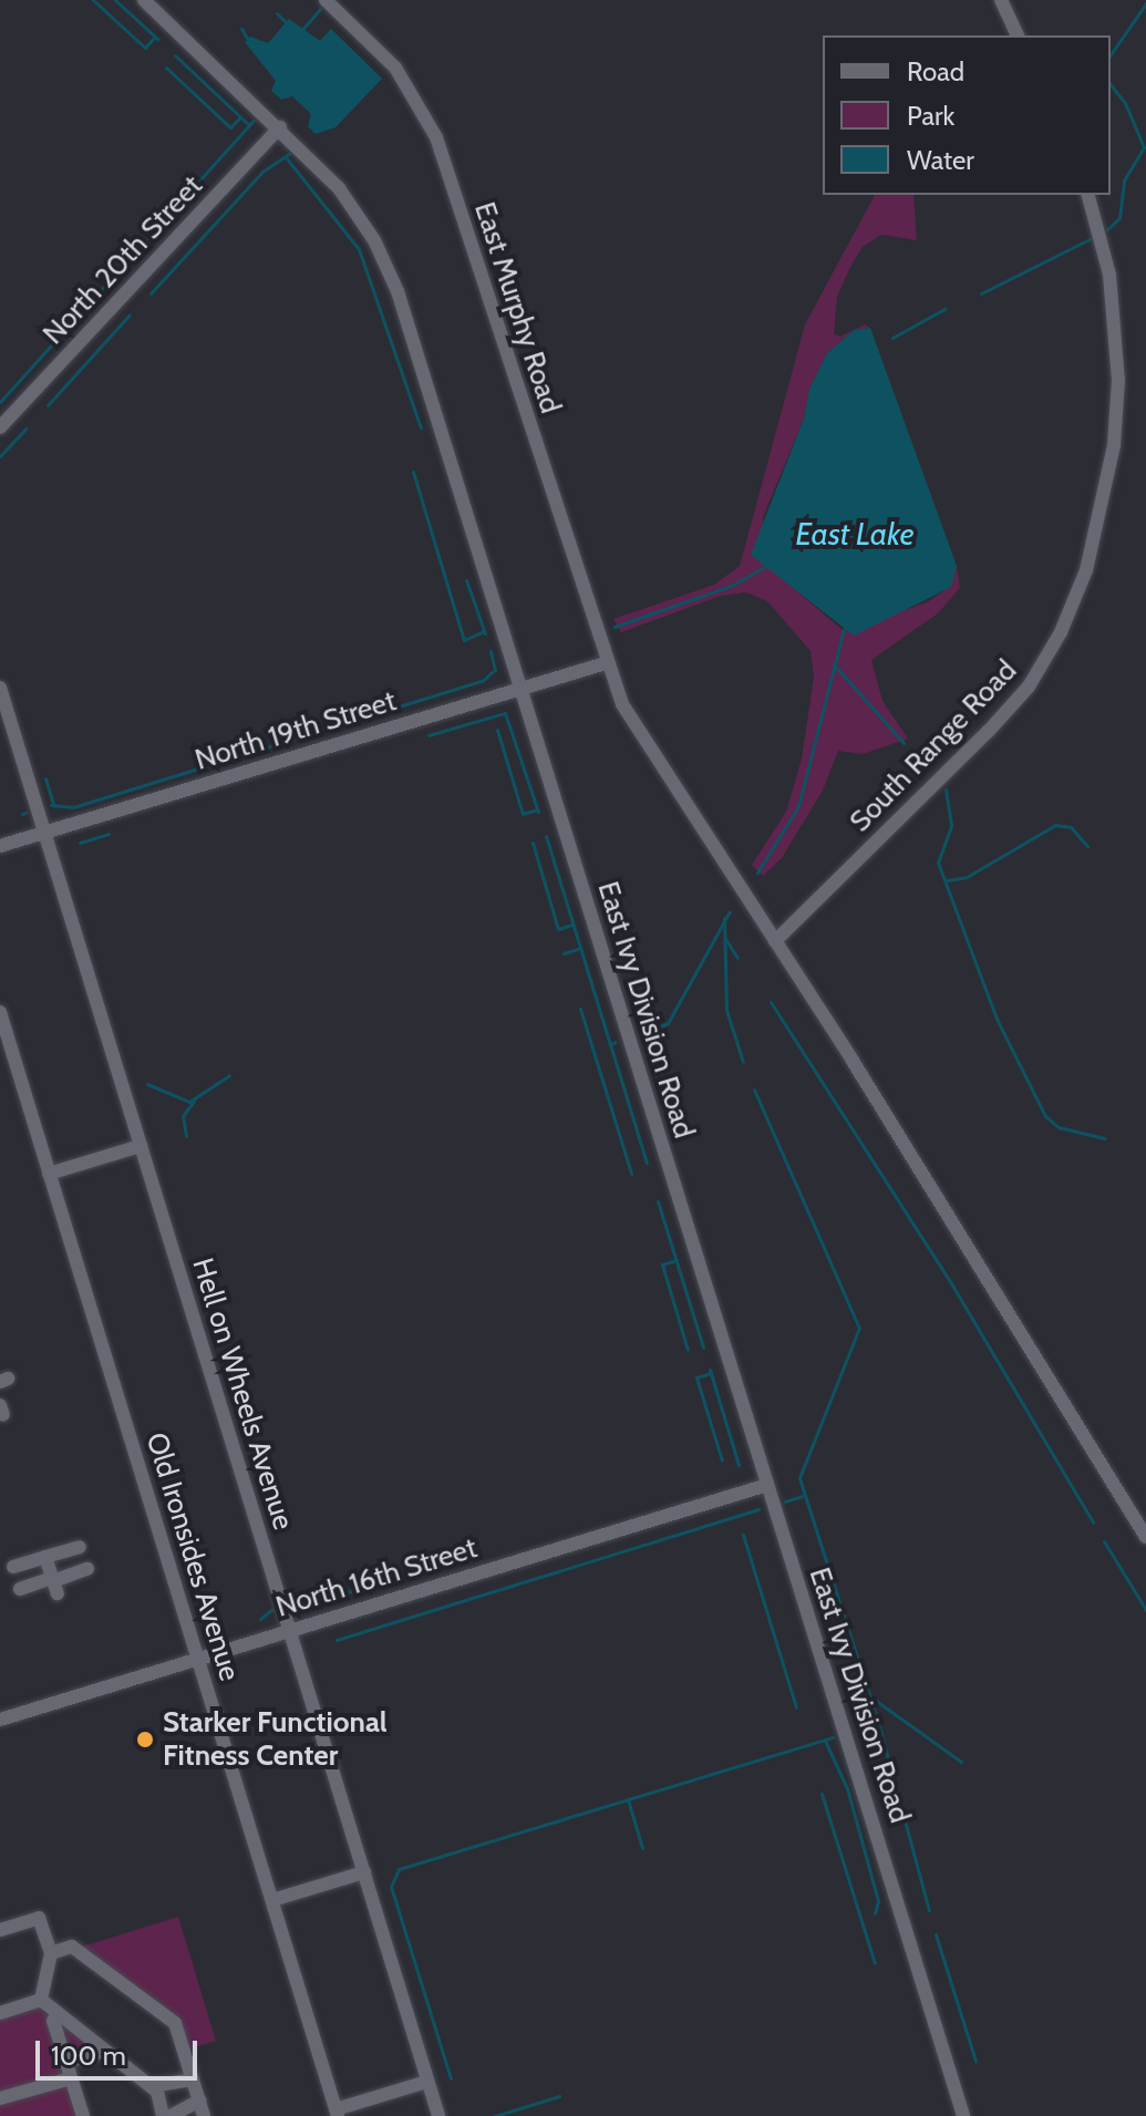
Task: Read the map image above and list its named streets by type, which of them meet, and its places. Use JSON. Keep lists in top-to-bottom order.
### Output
{
  "streets": {
    "street": [
      "North 20th Street",
      "East Murphy Road",
      "North 19th Street",
      "South Range Road",
      "East Ivy Division Road",
      "Hell on Wheels Avenue",
      "Old Ironsides Avenue",
      "North 16th Street"
    ]
  },
  "crossings": [
    ["North 20th Street", "East Ivy Division Road"],
    ["East Murphy Road", "North 19th Street"],
    ["East Murphy Road", "South Range Road"],
    ["North 19th Street", "East Ivy Division Road"],
    ["North 19th Street", "Hell on Wheels Avenue"],
    ["East Ivy Division Road", "North 16th Street"],
    ["Hell on Wheels Avenue", "North 16th Street"],
    ["Old Ironsides Avenue", "North 16th Street"]
  ],
  "water": ["East Lake"],
  "places": ["Starker Functional Fitness Center"],
  "legend": ["Road", "Park", "Water"],
  "scale_bar": "100 m"
}
